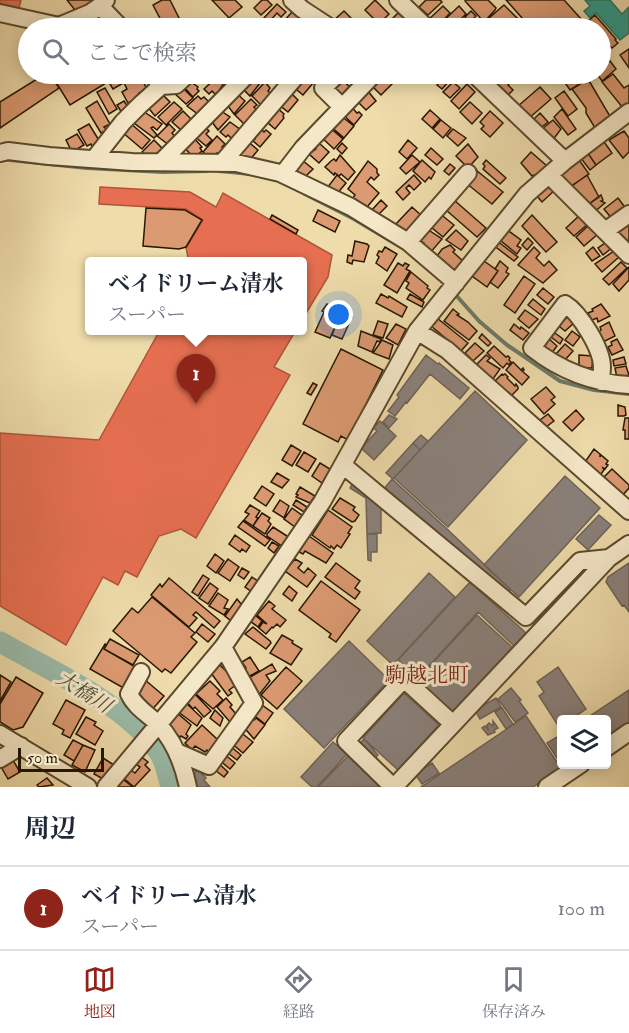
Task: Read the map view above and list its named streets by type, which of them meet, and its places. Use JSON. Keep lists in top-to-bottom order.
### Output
{
  "districts": ["駒越北町"],
  "water": ["大橋川"],
  "scale_bar": "50 m",
  "page": {
    "search": "ここで検索",
    "popup": ["ベイドリーム清水", "スーパー"],
    "pins": "1",
    "scale": "50 m",
    "heading": "周辺",
    "list": [
      {
        "mark": "1",
        "name": "ベイドリーム清水",
        "note": "スーパー",
        "value": "100 m"
      }
    ],
    "nav": ["地図", "経路", "保存済み"]
  }
}
